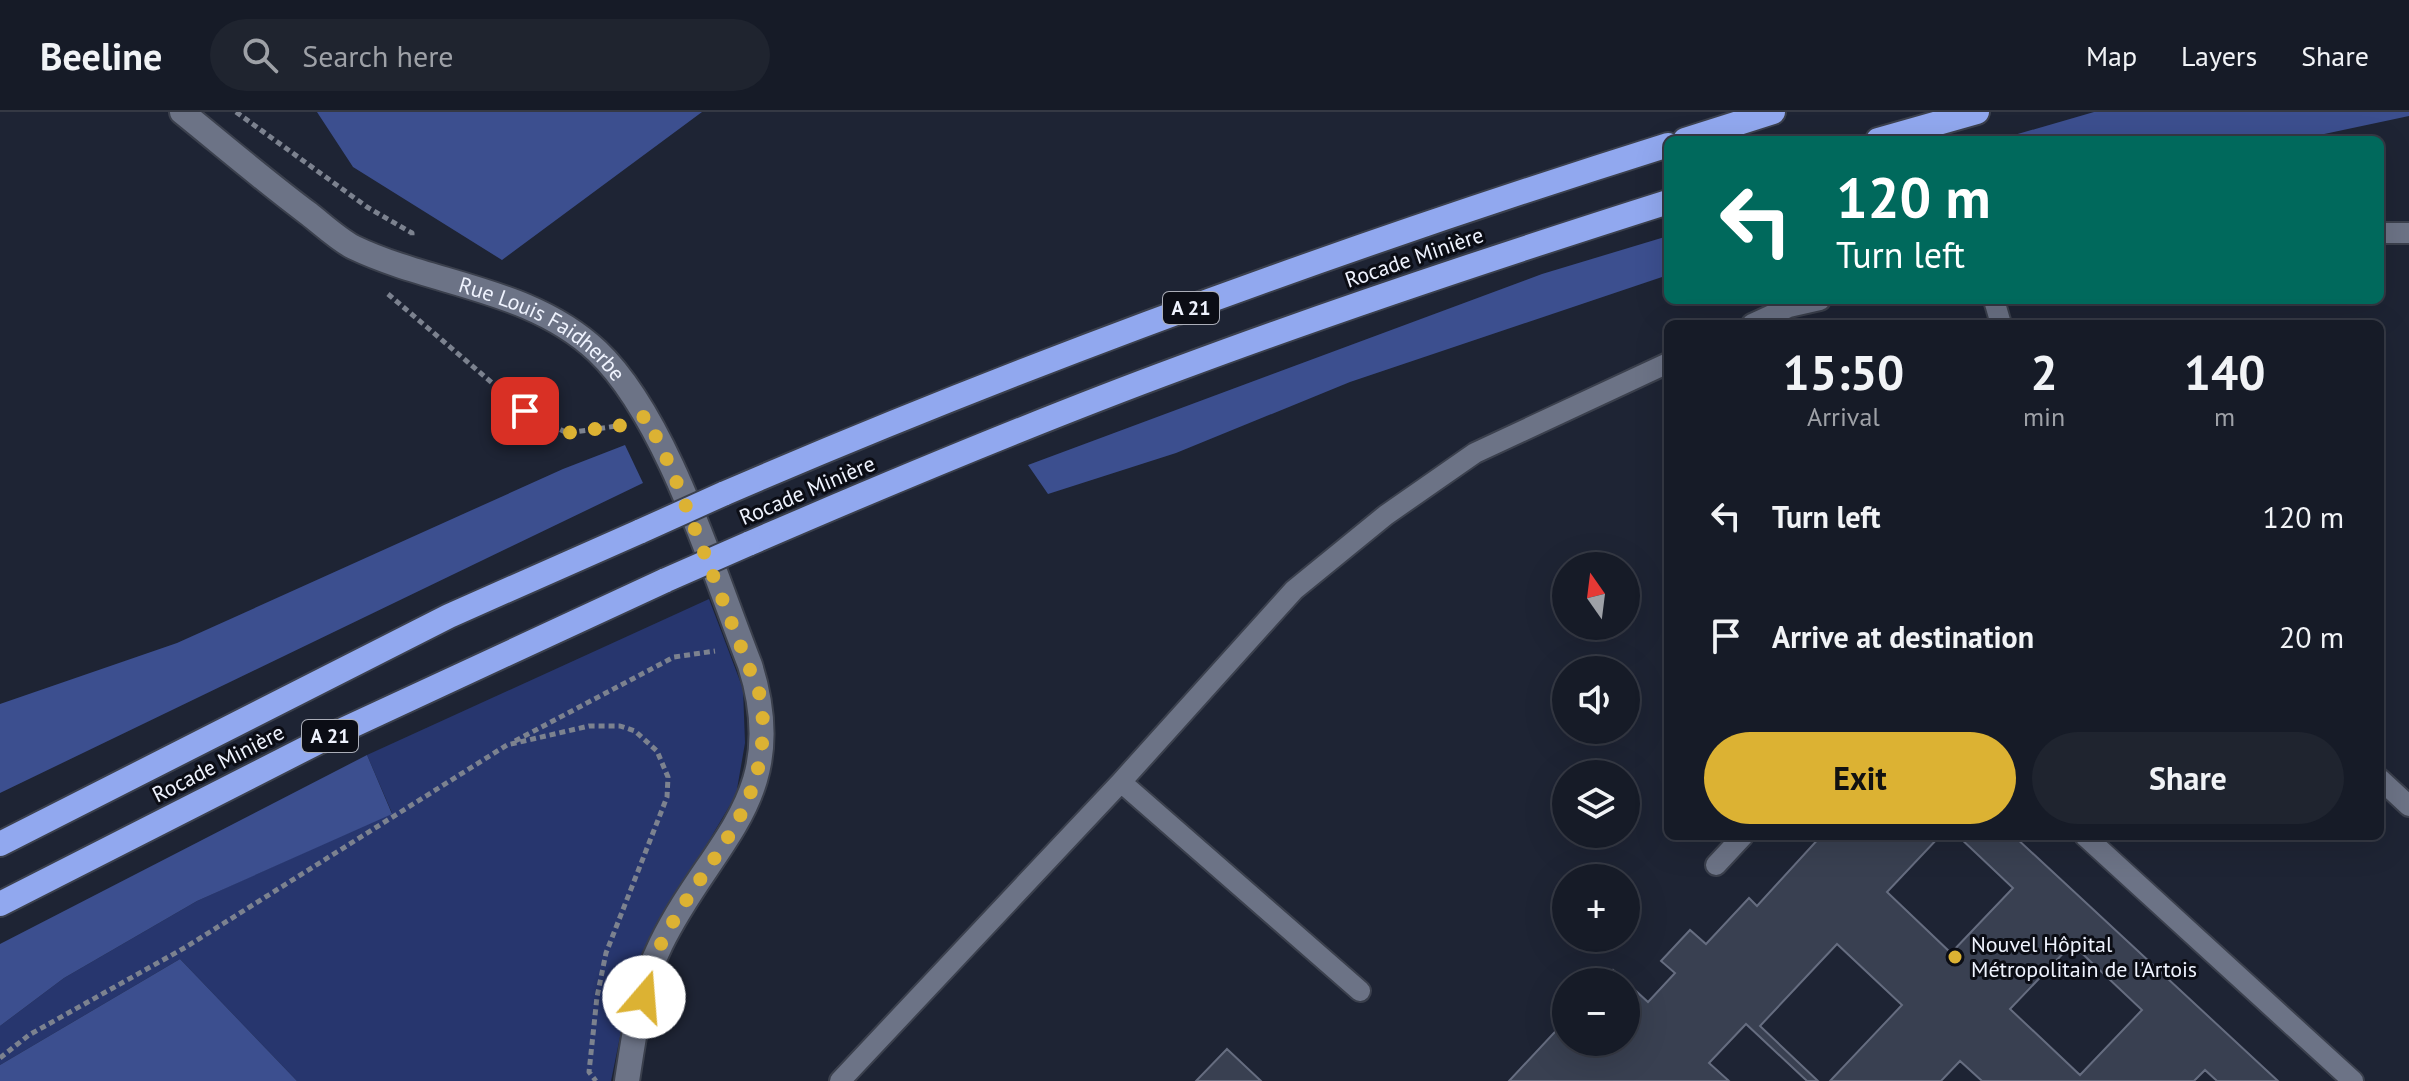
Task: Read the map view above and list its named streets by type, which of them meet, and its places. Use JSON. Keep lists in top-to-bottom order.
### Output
{
  "streets": {
    "highway": ["Rocade Minière", "A 21"],
    "street": ["Rue Louis Faidherbe"]
  },
  "places": ["Nouvel Hôpital Métropolitain de l'Artois"],
  "north": "top",
  "page": {
    "header": "Beeline",
    "search": "Search here",
    "nav": ["Map", "Layers", "Share"],
    "turn": ["120 m", "Turn left"],
    "eta": [
      "15:50",
      "Arrival",
      "2",
      "min",
      "140",
      "m"
    ],
    "list": [
      {
        "name": "Turn left",
        "value": "120 m"
      },
      {
        "name": "Arrive at destination",
        "value": "20 m"
      }
    ],
    "map_buttons": ["+", "−"],
    "buttons": ["Exit", "Share"]
  }
}
